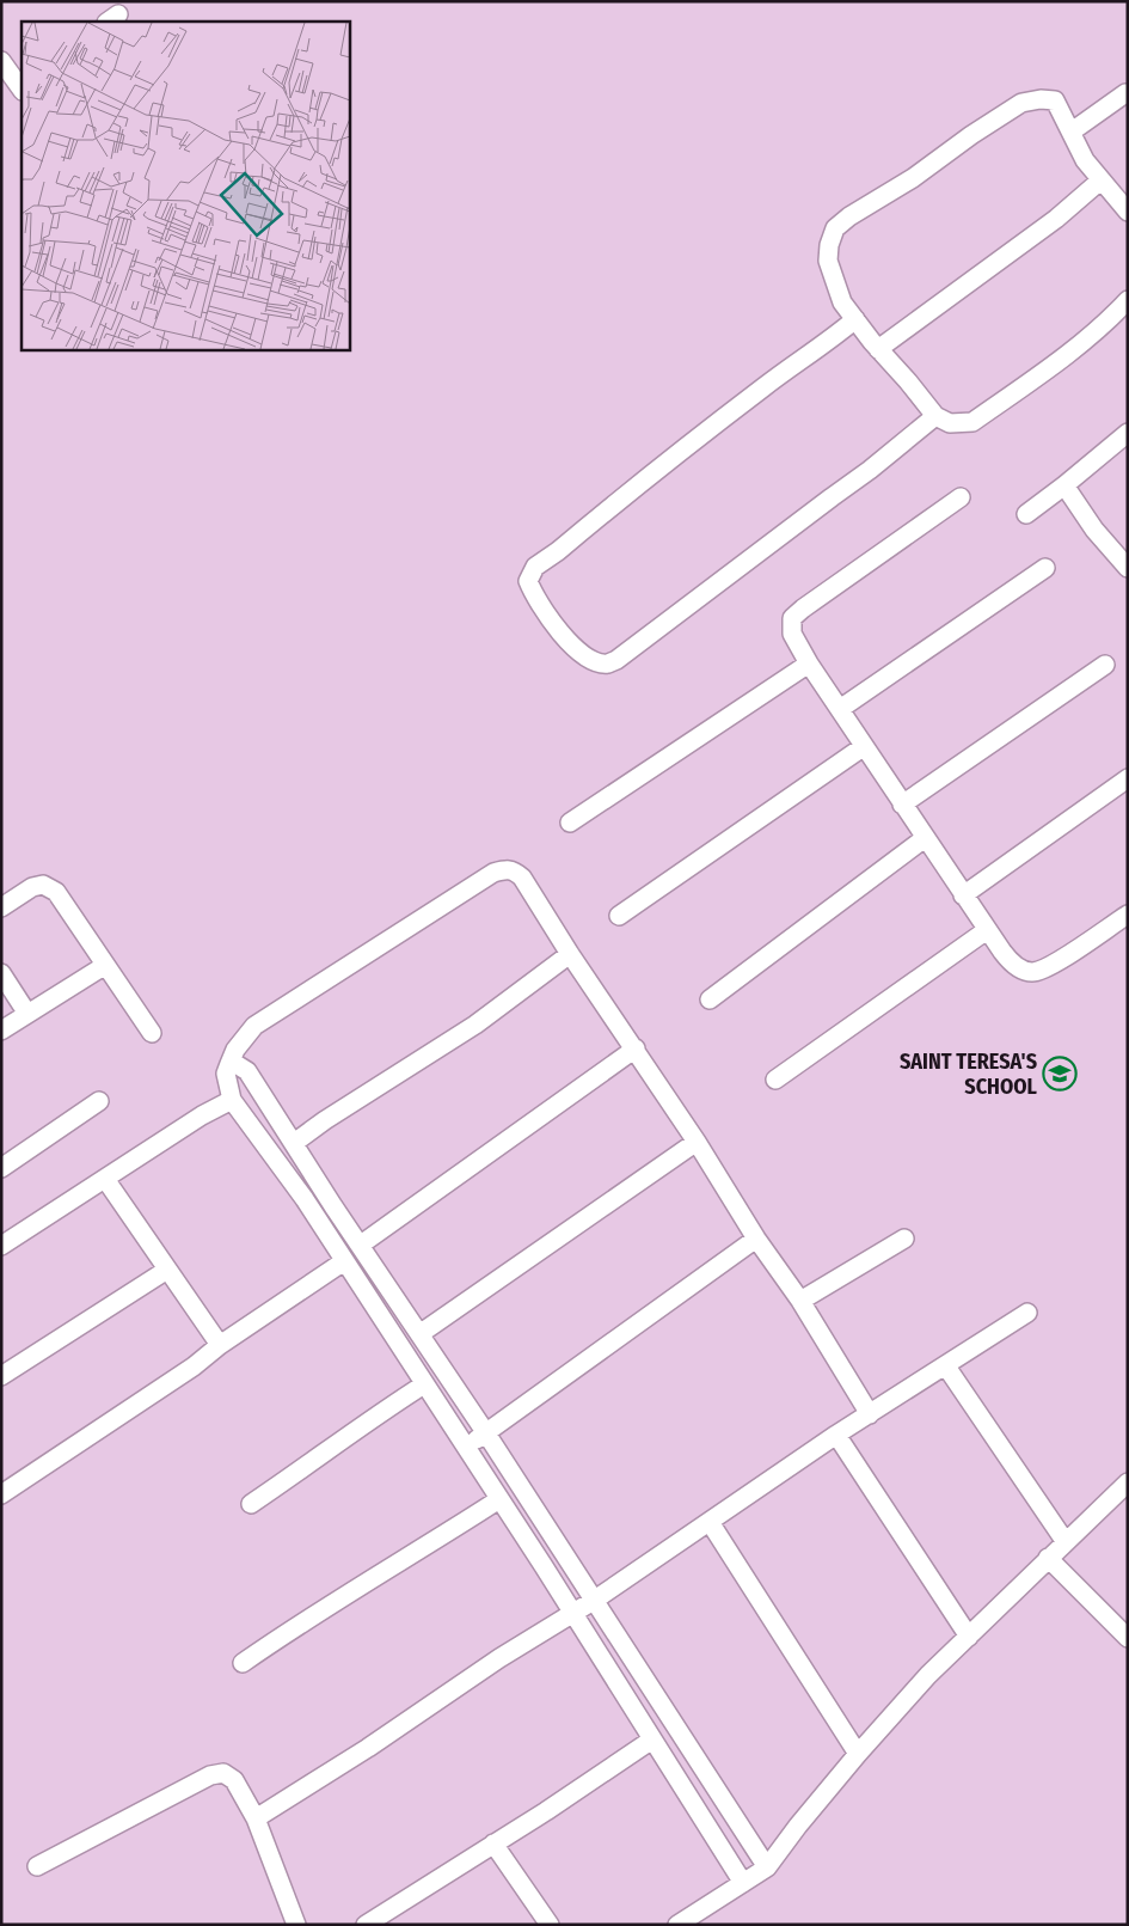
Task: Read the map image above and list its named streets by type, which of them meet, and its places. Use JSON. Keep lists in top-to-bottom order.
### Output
{
  "places": {
    "school or university": ["SAINT TERESA'S SCHOOL"]
  }
}
